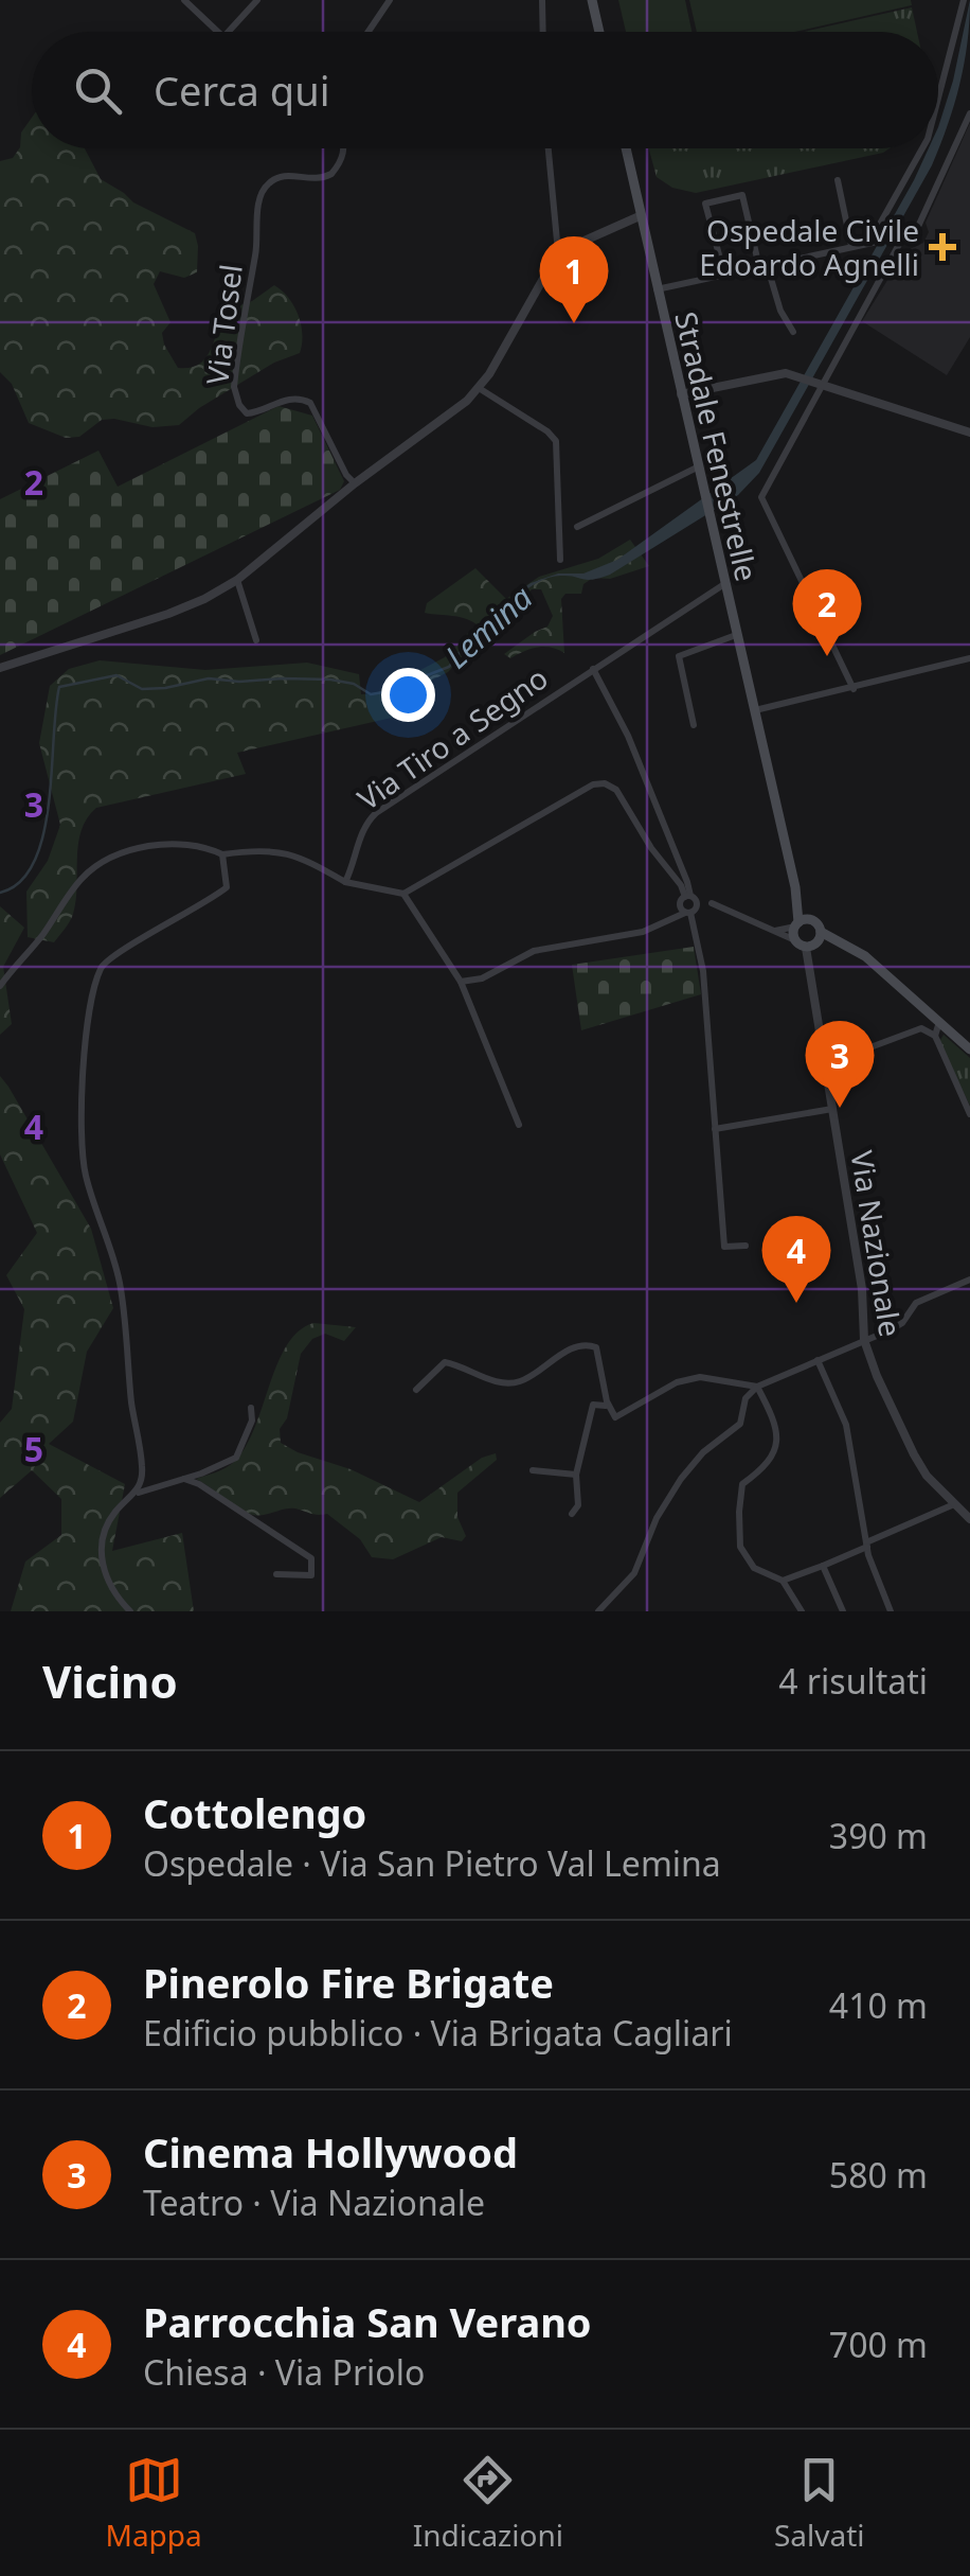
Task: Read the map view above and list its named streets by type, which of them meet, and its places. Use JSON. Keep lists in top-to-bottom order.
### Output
{
  "streets": {
    "main road": ["Stradale Fenestrelle"],
    "street": ["Via Tosel", "Via Tiro a Segno", "Via Nazionale"]
  },
  "crossings": [
    ["Stradale Fenestrelle", "Via Tiro a Segno"]
  ],
  "water": ["Lemina"],
  "places": {
    "health": ["Ospedale Civile Edoardo Agnelli"]
  },
  "page": {
    "search": "Cerca qui",
    "pins": [
      "1",
      "2",
      "3",
      "4"
    ],
    "heading": ["Vicino", "4 risultati"],
    "list": [
      {
        "mark": "1",
        "name": "Cottolengo",
        "note": "Ospedale · Via San Pietro Val Lemina",
        "value": "390 m"
      },
      {
        "mark": "2",
        "name": "Pinerolo Fire Brigate",
        "note": "Edificio pubblico · Via Brigata Cagliari",
        "value": "410 m"
      },
      {
        "mark": "3",
        "name": "Cinema Hollywood",
        "note": "Teatro · Via Nazionale",
        "value": "580 m"
      },
      {
        "mark": "4",
        "name": "Parrocchia San Verano",
        "note": "Chiesa · Via Priolo",
        "value": "700 m"
      }
    ],
    "nav": ["Mappa", "Indicazioni", "Salvati"]
  },
  "grid": {
    "rows": [
      "2",
      "3",
      "4",
      "5"
    ]
  }
}
